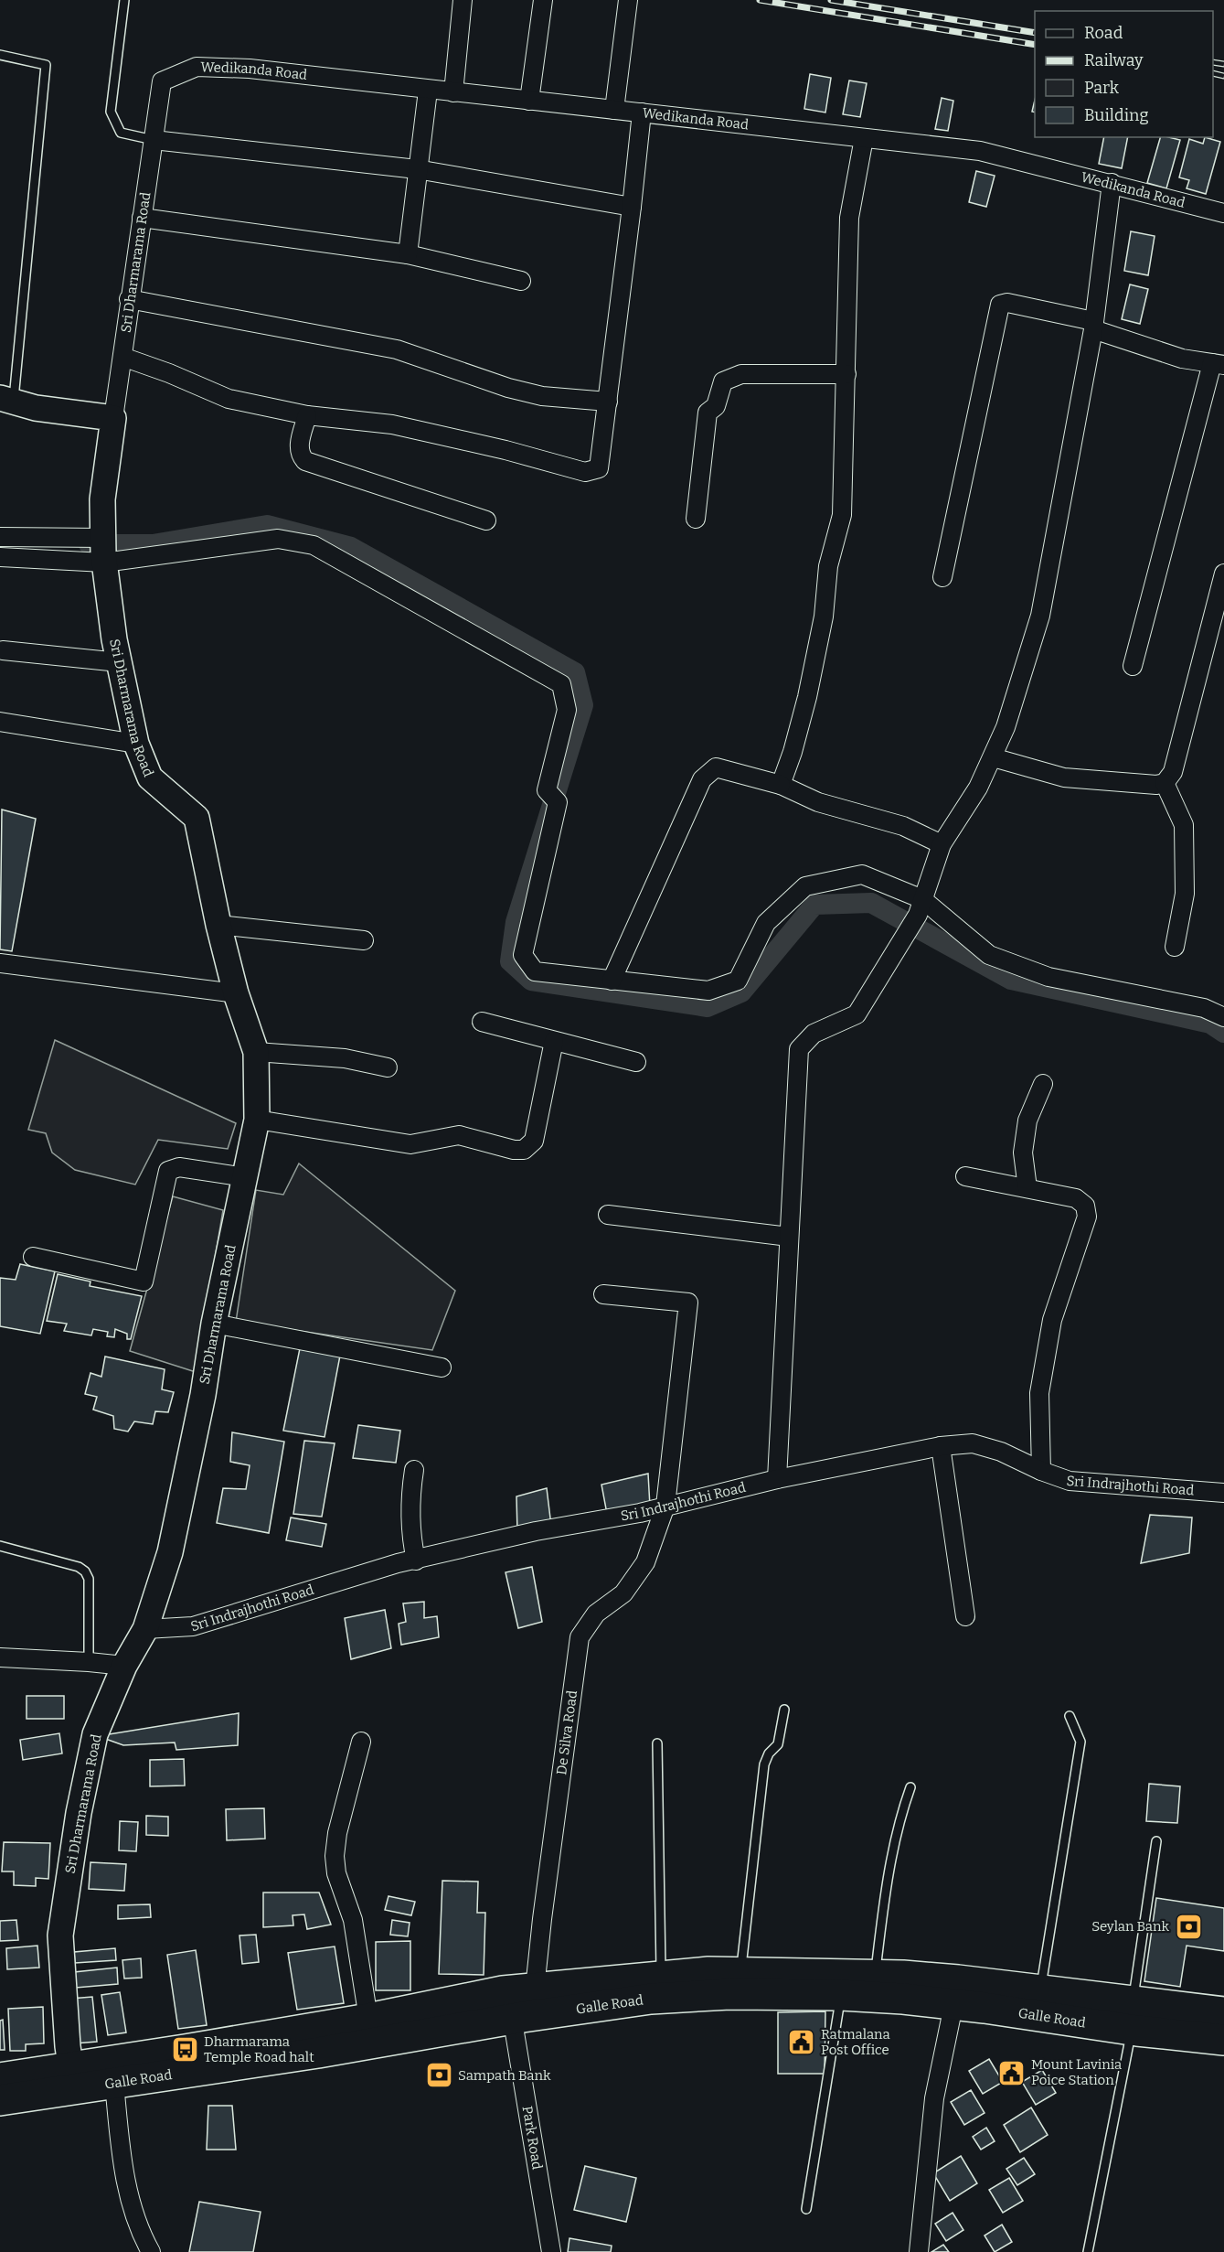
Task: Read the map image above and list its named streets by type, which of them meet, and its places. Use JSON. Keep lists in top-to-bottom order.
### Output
{
  "streets": {
    "highway": ["Galle Road"],
    "street": [
      "Wedikanda Road",
      "Sri Dharmarama Road",
      "Sri Indrajhothi Road",
      "De Silva Road",
      "Park Road"
    ]
  },
  "crossings": [
    ["Wedikanda Road", "Sri Dharmarama Road"],
    ["Sri Dharmarama Road", "Sri Indrajhothi Road"],
    ["Sri Dharmarama Road", "Galle Road"],
    ["Sri Indrajhothi Road", "De Silva Road"],
    ["De Silva Road", "Galle Road"],
    ["De Silva Road", "Park Road"],
    ["Galle Road", "Park Road"]
  ],
  "places": {
    "bank": ["Seylan Bank", "Sampath Bank"],
    "public building": ["Ratmalana Post Office", "Mount Lavinia Poice Station"],
    "bus stop": ["Dharmarama Temple Road halt"]
  },
  "legend": [
    "Road",
    "Railway",
    "Park",
    "Building"
  ]
}
